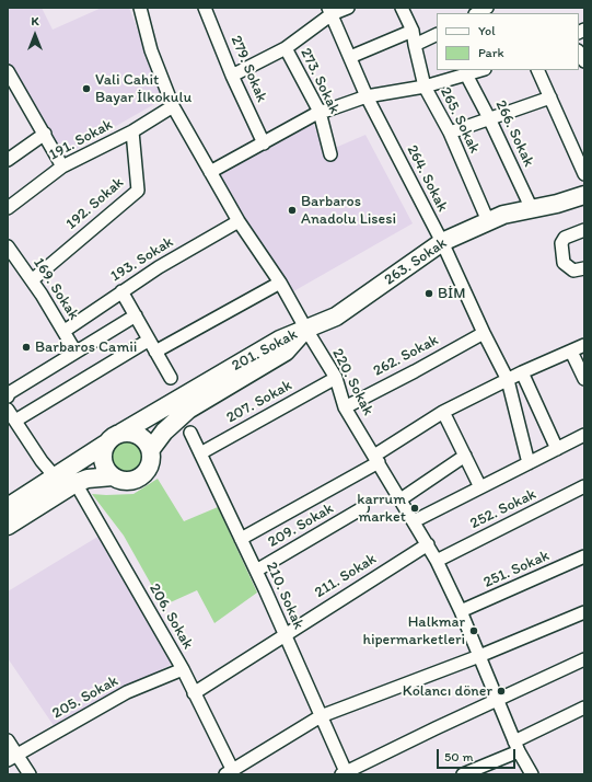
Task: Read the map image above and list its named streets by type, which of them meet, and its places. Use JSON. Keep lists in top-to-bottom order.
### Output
{
  "streets": {
    "street": [
      "279. Sokak",
      "273. Sokak",
      "265. Sokak",
      "266. Sokak",
      "191. Sokak",
      "264. Sokak",
      "192. Sokak",
      "193. Sokak",
      "263. Sokak",
      "169. Sokak",
      "201. Sokak",
      "262. Sokak",
      "220. Sokak",
      "207. Sokak",
      "252. Sokak",
      "209. Sokak",
      "251. Sokak",
      "211. Sokak",
      "210. Sokak",
      "206. Sokak",
      "205. Sokak"
    ]
  },
  "crossings": [
    ["265. Sokak", "263. Sokak"],
    ["266. Sokak", "263. Sokak"],
    ["191. Sokak", "192. Sokak"],
    ["191. Sokak", "220. Sokak"],
    ["264. Sokak", "263. Sokak"],
    ["264. Sokak", "262. Sokak"],
    ["192. Sokak", "169. Sokak"],
    ["193. Sokak", "169. Sokak"],
    ["193. Sokak", "220. Sokak"],
    ["263. Sokak", "201. Sokak"],
    ["263. Sokak", "220. Sokak"],
    ["201. Sokak", "220. Sokak"],
    ["201. Sokak", "206. Sokak"],
    ["262. Sokak", "220. Sokak"],
    ["220. Sokak", "207. Sokak"],
    ["220. Sokak", "252. Sokak"],
    ["220. Sokak", "251. Sokak"],
    ["220. Sokak", "211. Sokak"],
    ["207. Sokak", "210. Sokak"],
    ["209. Sokak", "210. Sokak"],
    ["211. Sokak", "210. Sokak"],
    ["211. Sokak", "206. Sokak"],
    ["206. Sokak", "205. Sokak"]
  ],
  "places": [
    "Vali Cahit Bayar İlkokulu",
    "Barbaros Anadolu Lisesi",
    "BİM",
    "Barbaros Camii",
    "karrum market",
    "Halkmar hipermarketleri",
    "Kolancı döner"
  ],
  "legend": ["Yol", "Park"],
  "scale_bar": "50 m",
  "north": "top"
}
